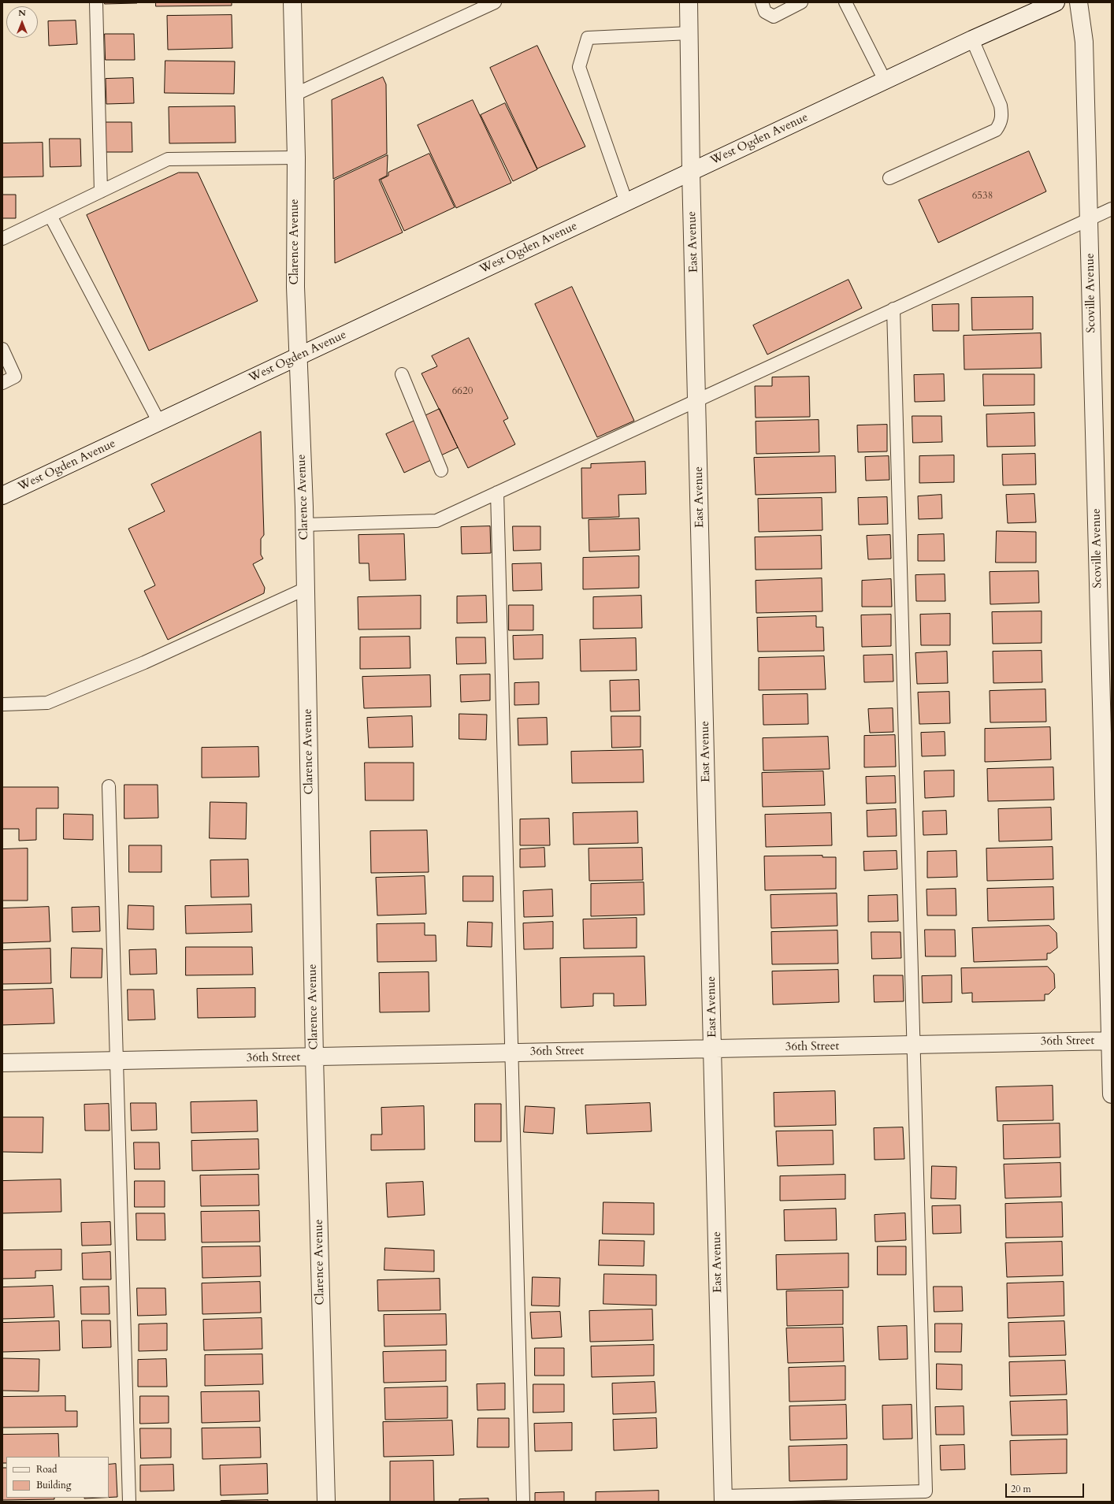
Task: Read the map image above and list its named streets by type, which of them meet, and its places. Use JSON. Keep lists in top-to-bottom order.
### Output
{
  "streets": {
    "street": [
      "West Ogden Avenue",
      "Clarence Avenue",
      "East Avenue",
      "Scoville Avenue",
      "36th Street"
    ]
  },
  "crossings": [
    ["West Ogden Avenue", "Clarence Avenue"],
    ["West Ogden Avenue", "East Avenue"],
    ["Clarence Avenue", "36th Street"],
    ["East Avenue", "36th Street"],
    ["Scoville Avenue", "36th Street"]
  ],
  "house_numbers": ["6538", "6620"],
  "legend": ["Road", "Building"],
  "scale_bar": "20 m",
  "north": "top"
}
